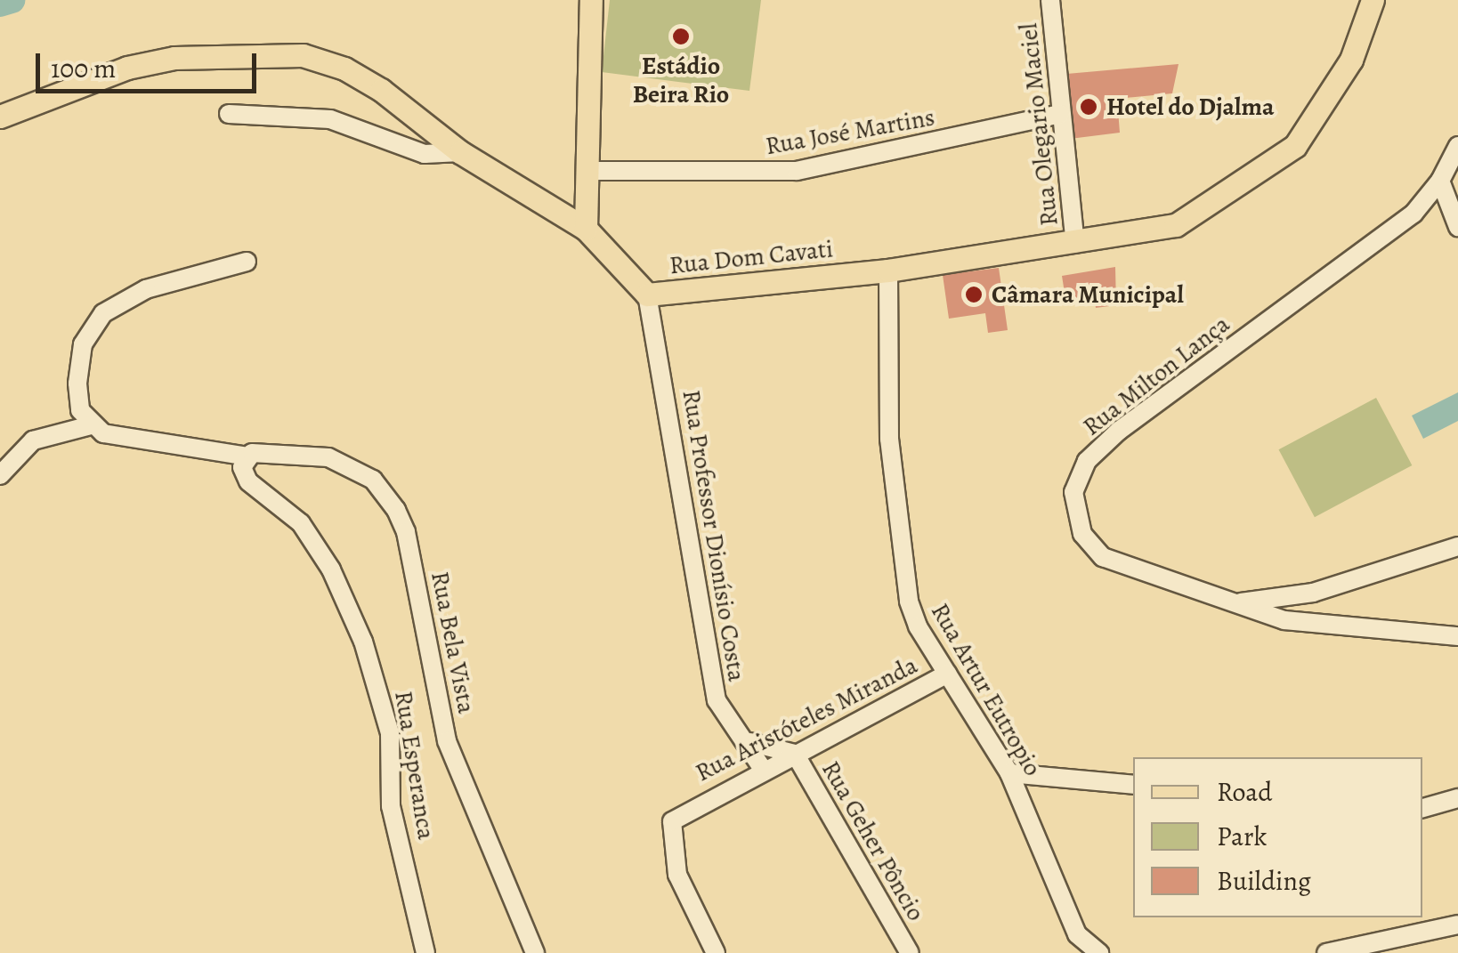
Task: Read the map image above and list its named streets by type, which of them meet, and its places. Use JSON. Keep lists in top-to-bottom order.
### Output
{
  "streets": {
    "main road": ["Rua Dom Cavati"],
    "street": [
      "Rua Olegario Maciel",
      "Rua José Martins",
      "Rua Milton Lança",
      "Rua Professor Dionísio Costa",
      "Rua Bela Vista",
      "Rua Artur Eutropio",
      "Rua Aristóteles Miranda",
      "Rua Esperanca",
      "Rua Geher Pôncio"
    ]
  },
  "crossings": [
    ["Rua Olegario Maciel", "Rua José Martins"],
    ["Rua Olegario Maciel", "Rua Dom Cavati"],
    ["Rua Dom Cavati", "Rua Professor Dionísio Costa"],
    ["Rua Dom Cavati", "Rua Artur Eutropio"],
    ["Rua Professor Dionísio Costa", "Rua Aristóteles Miranda"],
    ["Rua Bela Vista", "Rua Esperanca"],
    ["Rua Artur Eutropio", "Rua Aristóteles Miranda"],
    ["Rua Aristóteles Miranda", "Rua Geher Pôncio"]
  ],
  "places": ["Estádio Beira Rio", "Hotel do Djalma", "Câmara Municipal"],
  "legend": ["Road", "Park", "Building"],
  "scale_bar": "100 m"
}
